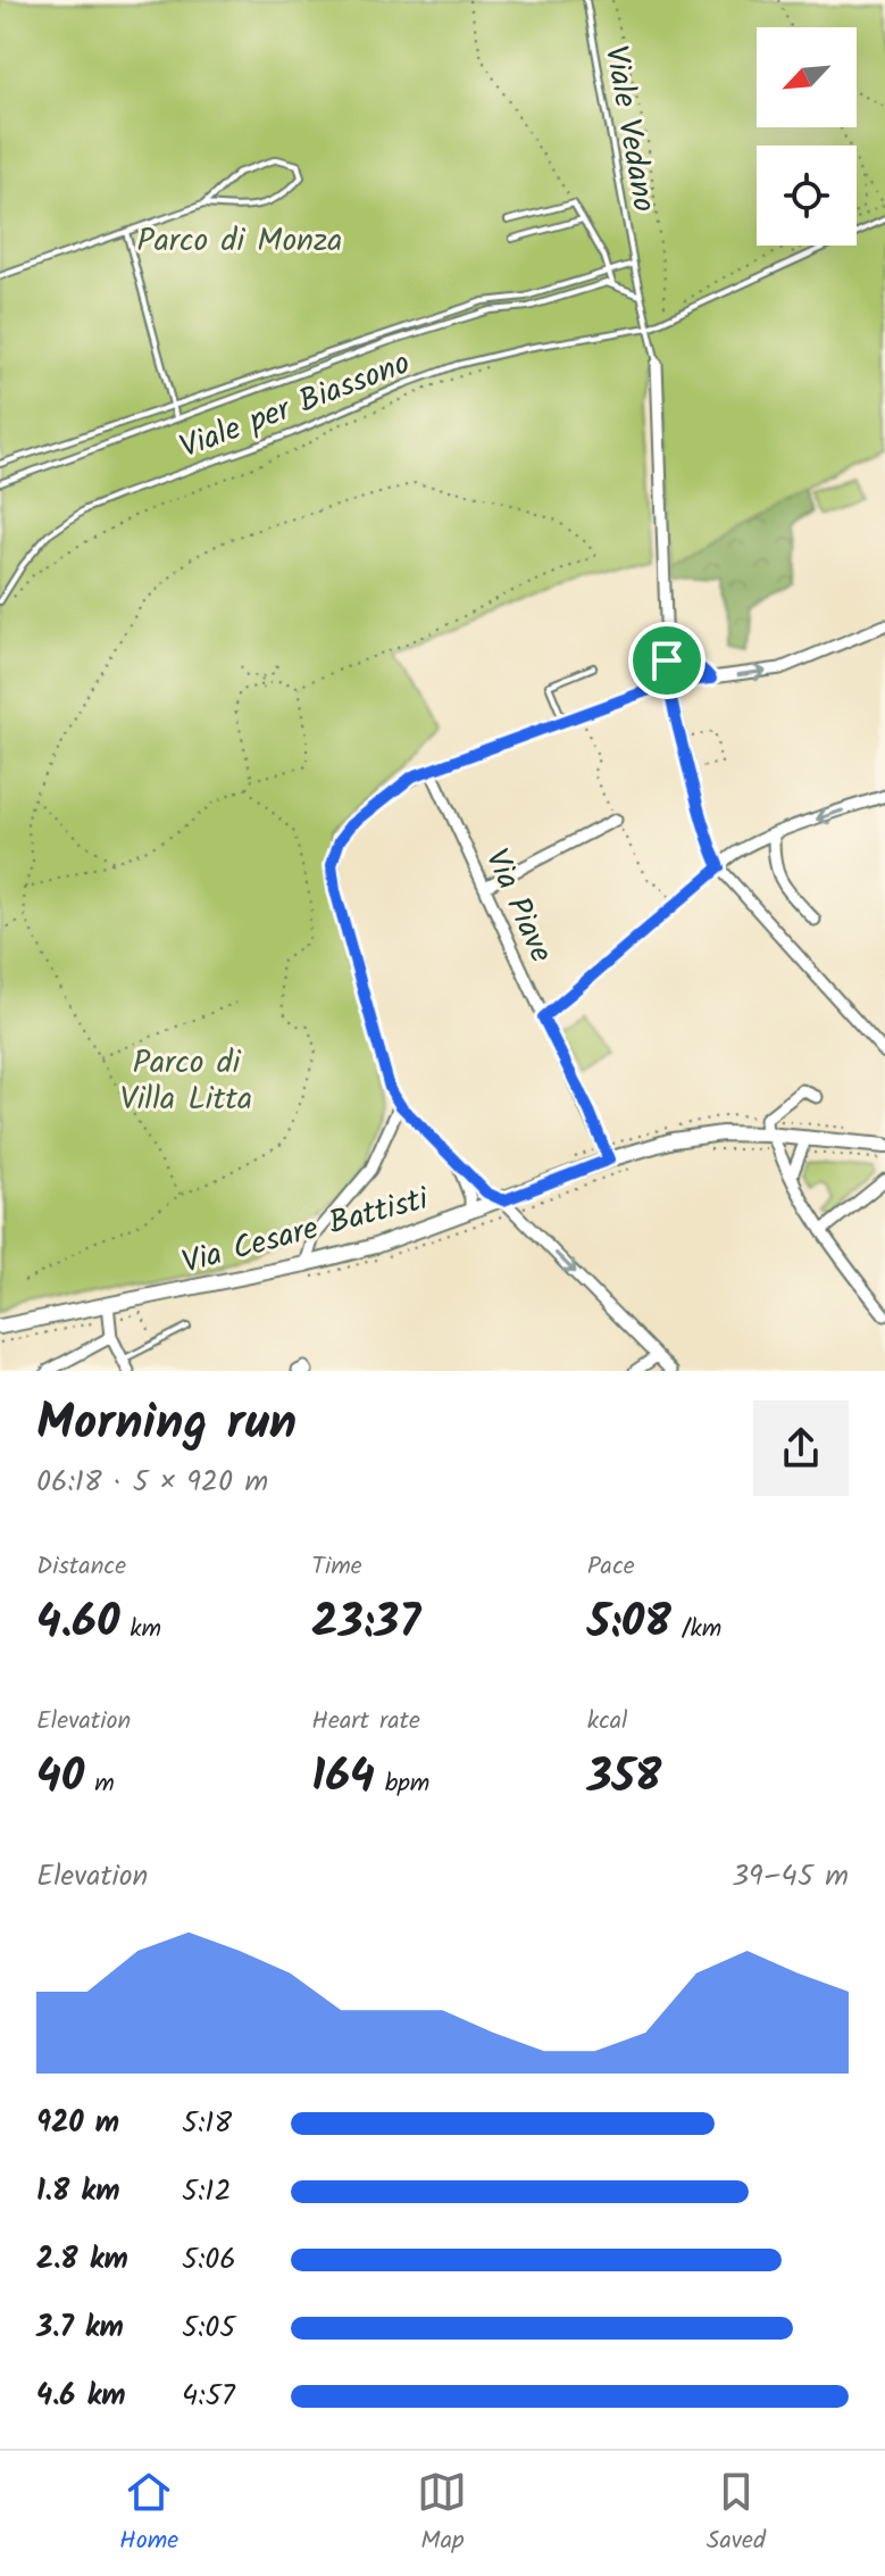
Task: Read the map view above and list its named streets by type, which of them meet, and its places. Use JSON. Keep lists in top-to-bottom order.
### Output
{
  "streets": {
    "main road": ["Via Cesare Battisti"],
    "street": ["Via Piave"],
    "lane": ["Viale Vedano", "Viale per Biassono"]
  },
  "crossings": [
    ["Viale Vedano", "Viale per Biassono"],
    ["Via Piave", "Via Cesare Battisti"]
  ],
  "parks": ["Parco di Monza", "Parco di Villa Litta"],
  "north": "bottom left",
  "page": {
    "heading": ["Morning run", "06:18 · 5 × 920 m"],
    "stats": [
      ["Distance", "4.60 km"],
      ["Time", "23:37"],
      ["Pace", "5:08 /km"],
      ["Elevation", "40 m"],
      ["Heart rate", "164 bpm"],
      ["kcal", "358"]
    ],
    "chart": ["Elevation", "39–45 m"],
    "list": [
      {
        "name": "920 m",
        "note": "5:18"
      },
      {
        "name": "1.8 km",
        "note": "5:12"
      },
      {
        "name": "2.8 km",
        "note": "5:06"
      },
      {
        "name": "3.7 km",
        "note": "5:05"
      },
      {
        "name": "4.6 km",
        "note": "4:57"
      }
    ],
    "tabs": ["Home", "Map", "Saved"]
  }
}
